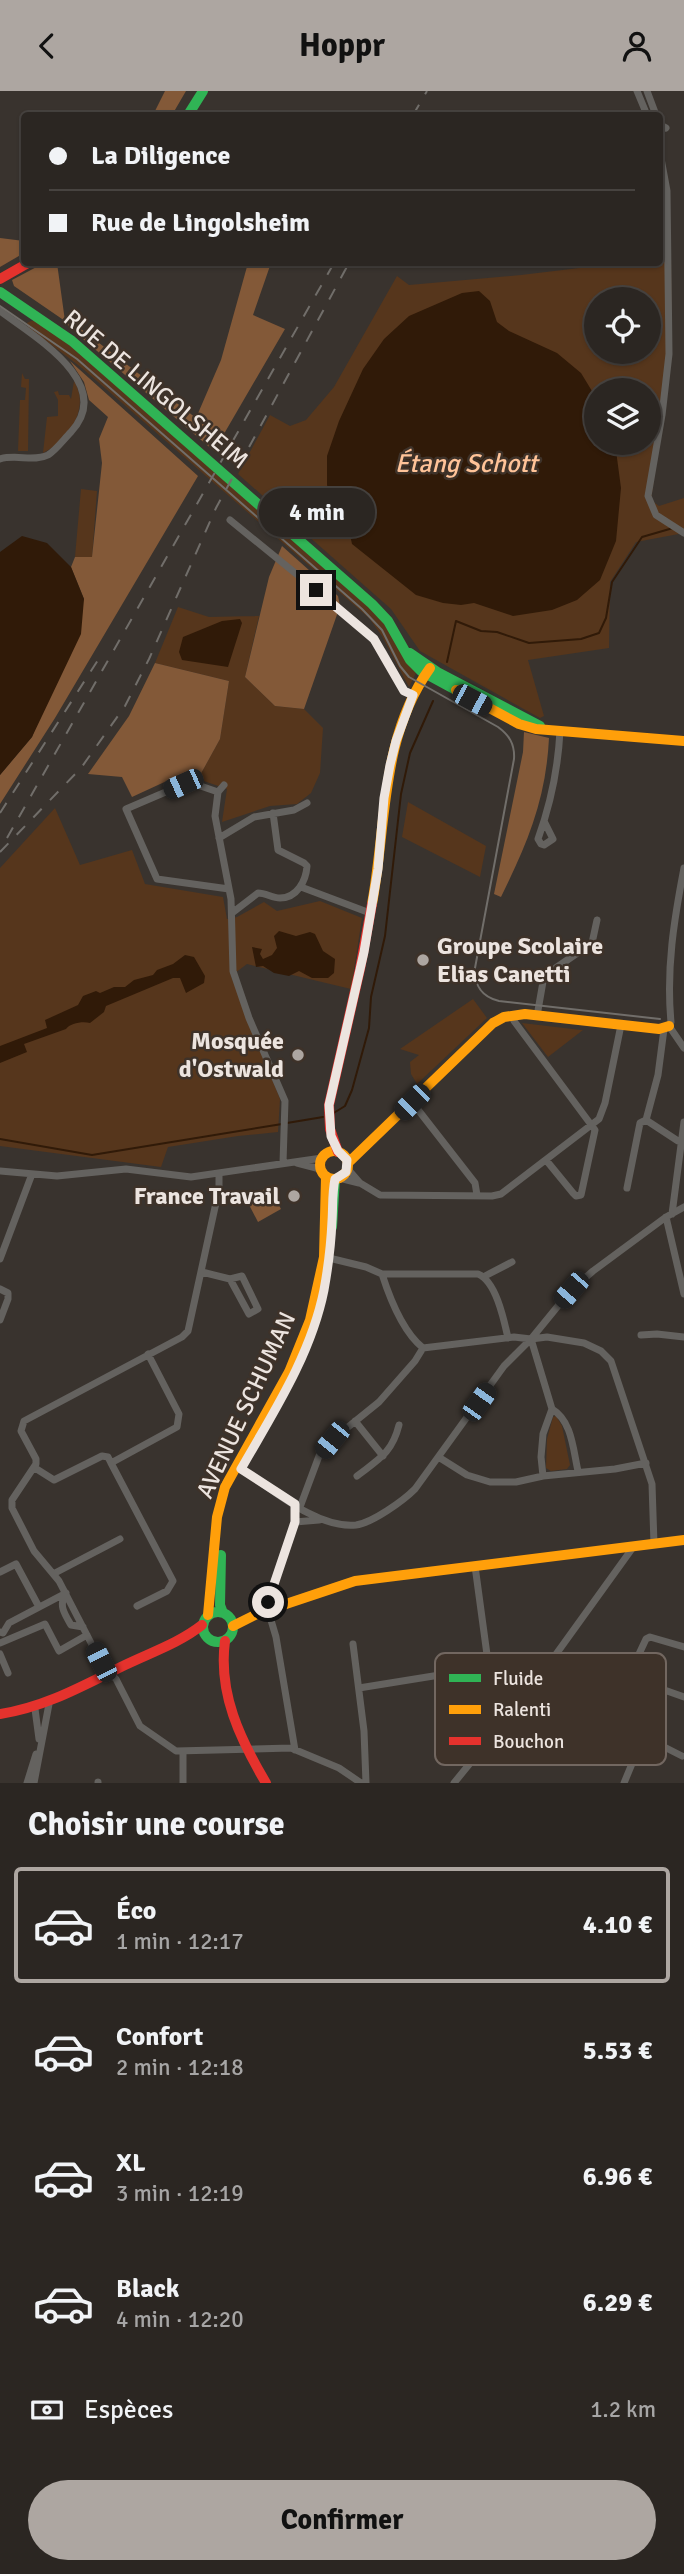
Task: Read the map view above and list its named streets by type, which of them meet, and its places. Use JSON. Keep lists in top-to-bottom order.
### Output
{
  "streets": {
    "main road": ["RUE DE LINGOLSHEIM", "AVENUE SCHUMAN"]
  },
  "water": ["Étang Schott"],
  "places": ["Groupe Scolaire Elias Canetti", "Mosquée d'Ostwald", "France Travail"],
  "legend": ["Fluide", "Ralenti", "Bouchon"],
  "page": {
    "header": "Hoppr",
    "banner": ["La Diligence", "Rue de Lingolsheim"],
    "bubble": "4 min",
    "heading": "Choisir une course",
    "list": [
      {
        "name": "Éco",
        "note": "1 min · 12:17",
        "value": "4.10 €"
      },
      {
        "name": "Confort",
        "note": "2 min · 12:18",
        "value": "5.53 €"
      },
      {
        "name": "XL",
        "note": "3 min · 12:19",
        "value": "6.96 €"
      },
      {
        "name": "Black",
        "note": "4 min · 12:20",
        "value": "6.29 €"
      }
    ],
    "pay": ["Espèces", "1.2 km"],
    "buttons": "Confirmer"
  }
}
